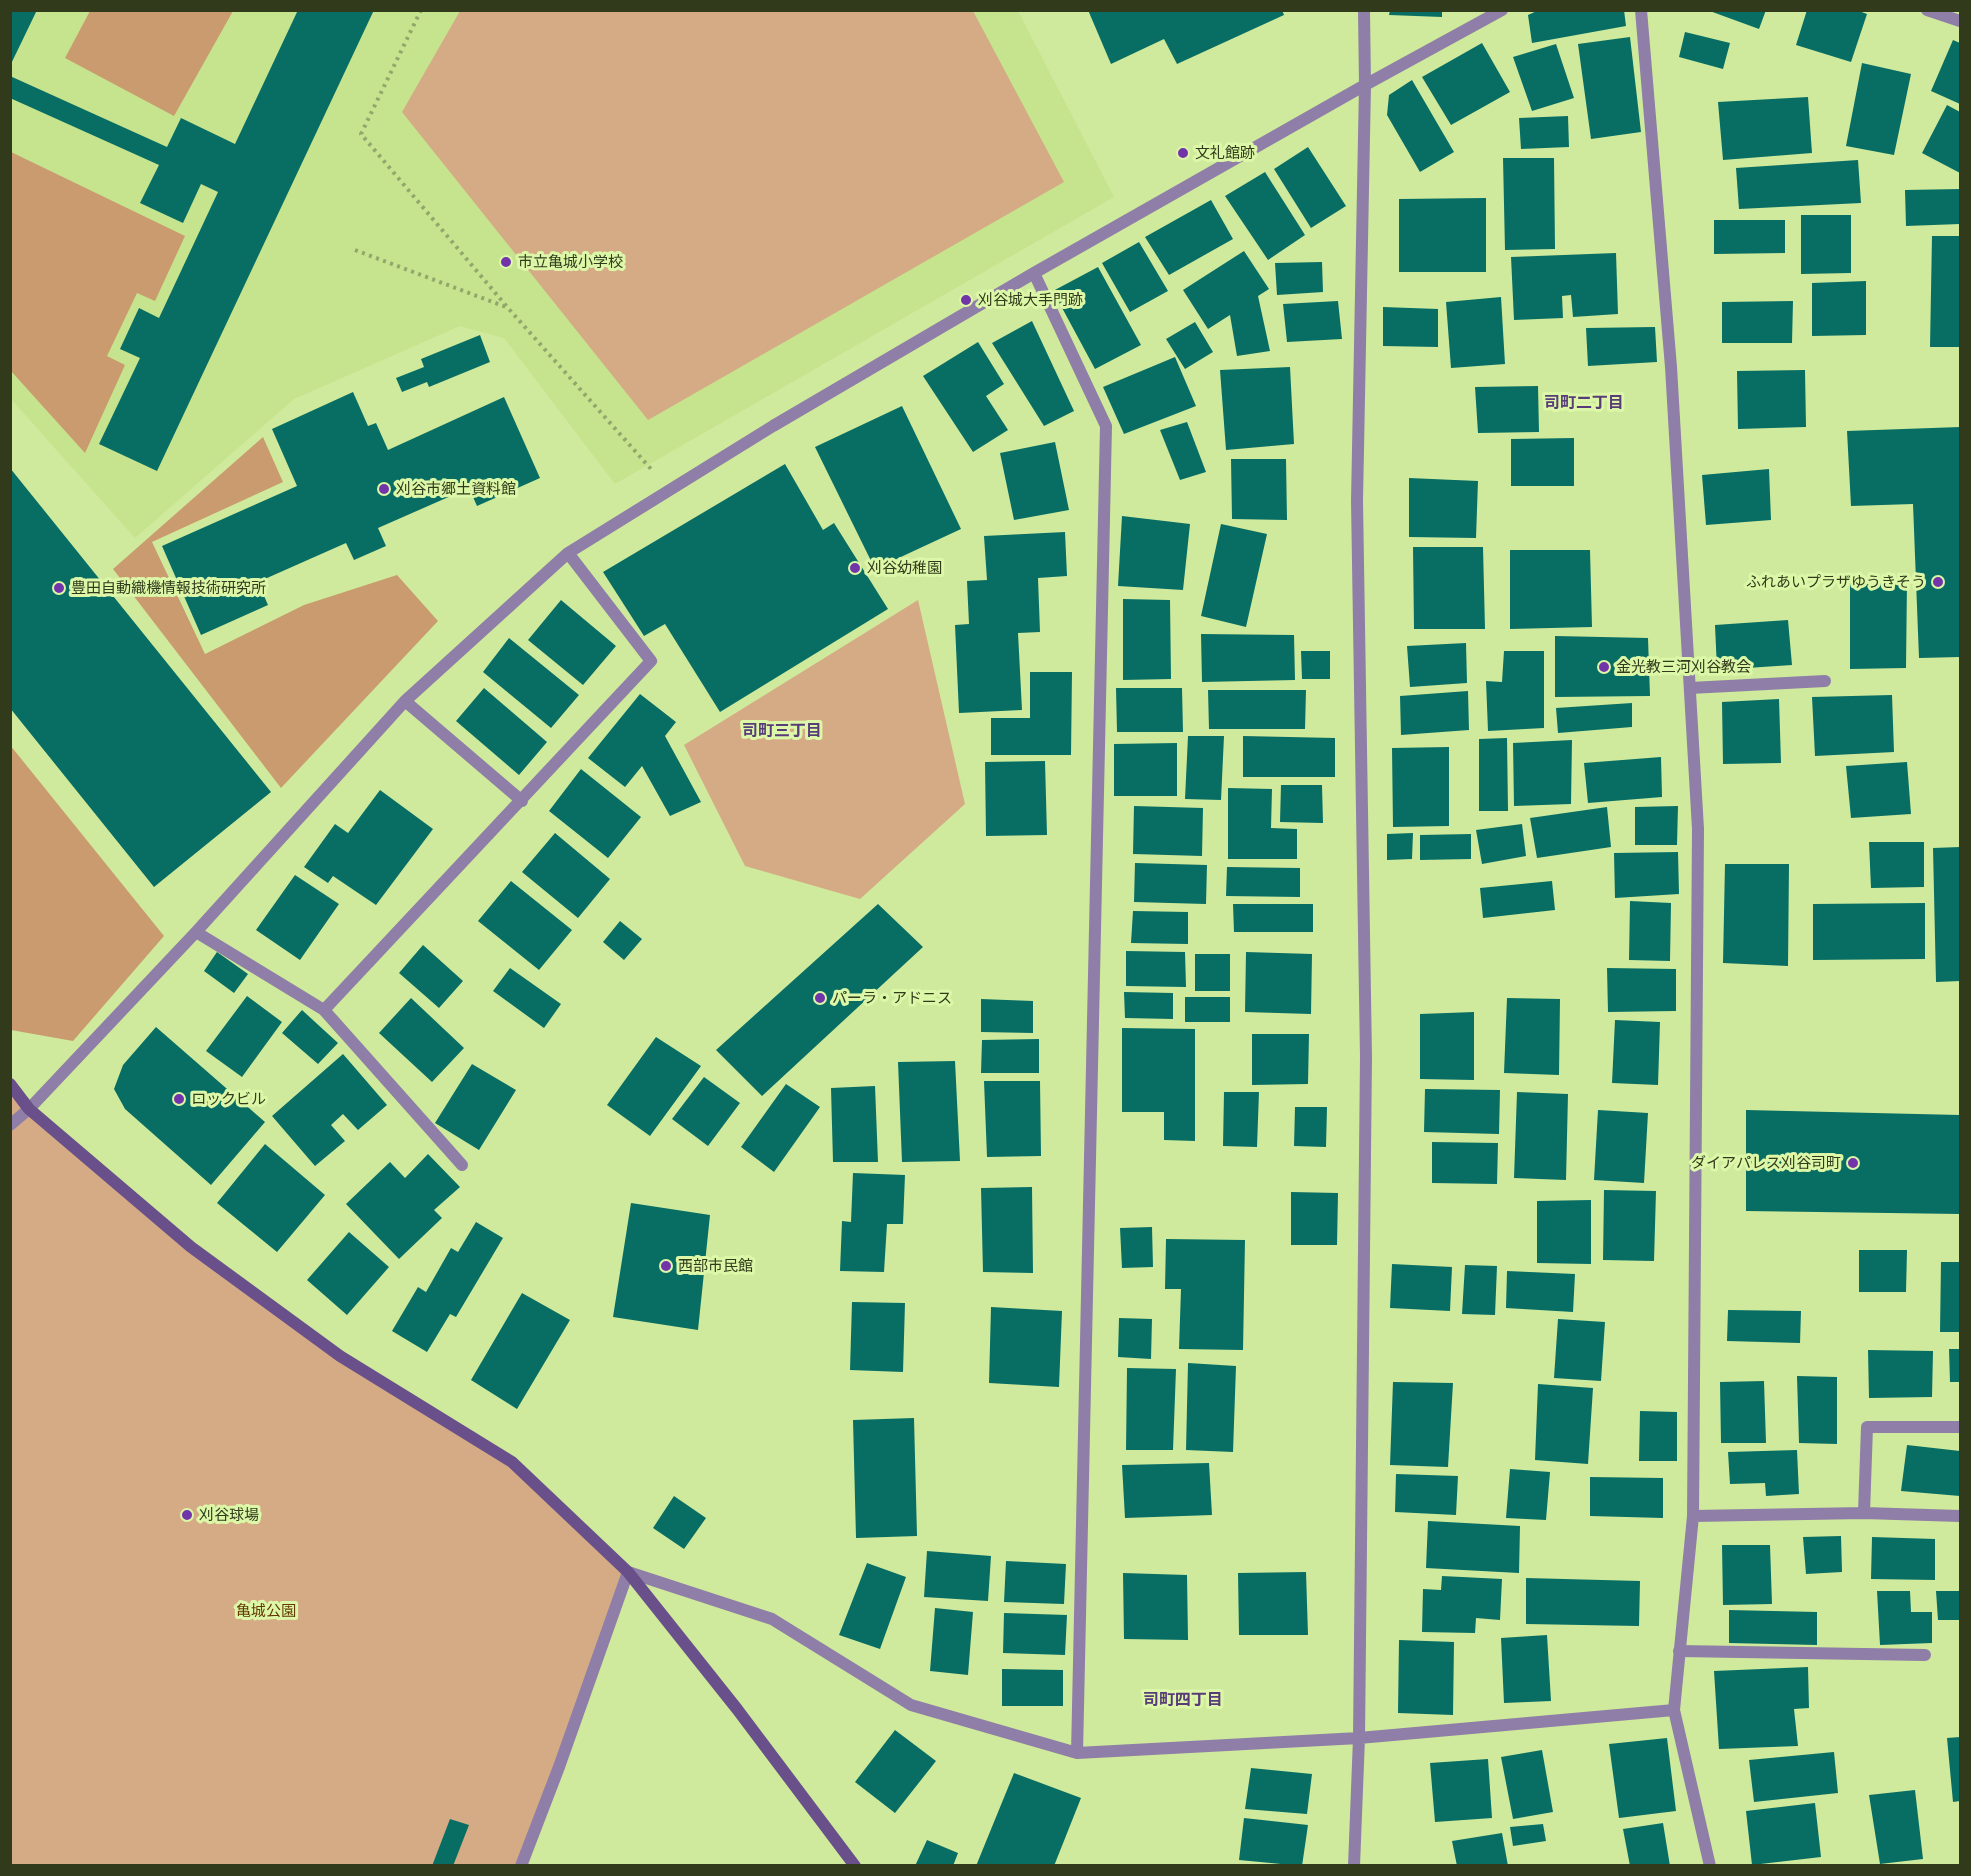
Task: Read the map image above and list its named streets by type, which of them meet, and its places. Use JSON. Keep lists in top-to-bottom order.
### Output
{
  "districts": ["司町二丁目", "司町三丁目", "司町四丁目"],
  "parks": ["亀城公園"],
  "places": [
    "文礼館跡",
    "市立亀城小学校",
    "刈谷城大手門跡",
    "刈谷市郷土資料館",
    "刈谷幼稚園",
    "ふれあいプラザゆうきそう",
    "豊田自動織機情報技術研究所",
    "金光教三河刈谷教会",
    "パーラ・アドニス",
    "ロックビル",
    "ダイアパレス刈谷司町",
    "西部市民館",
    "刈谷球場"
  ]
}
